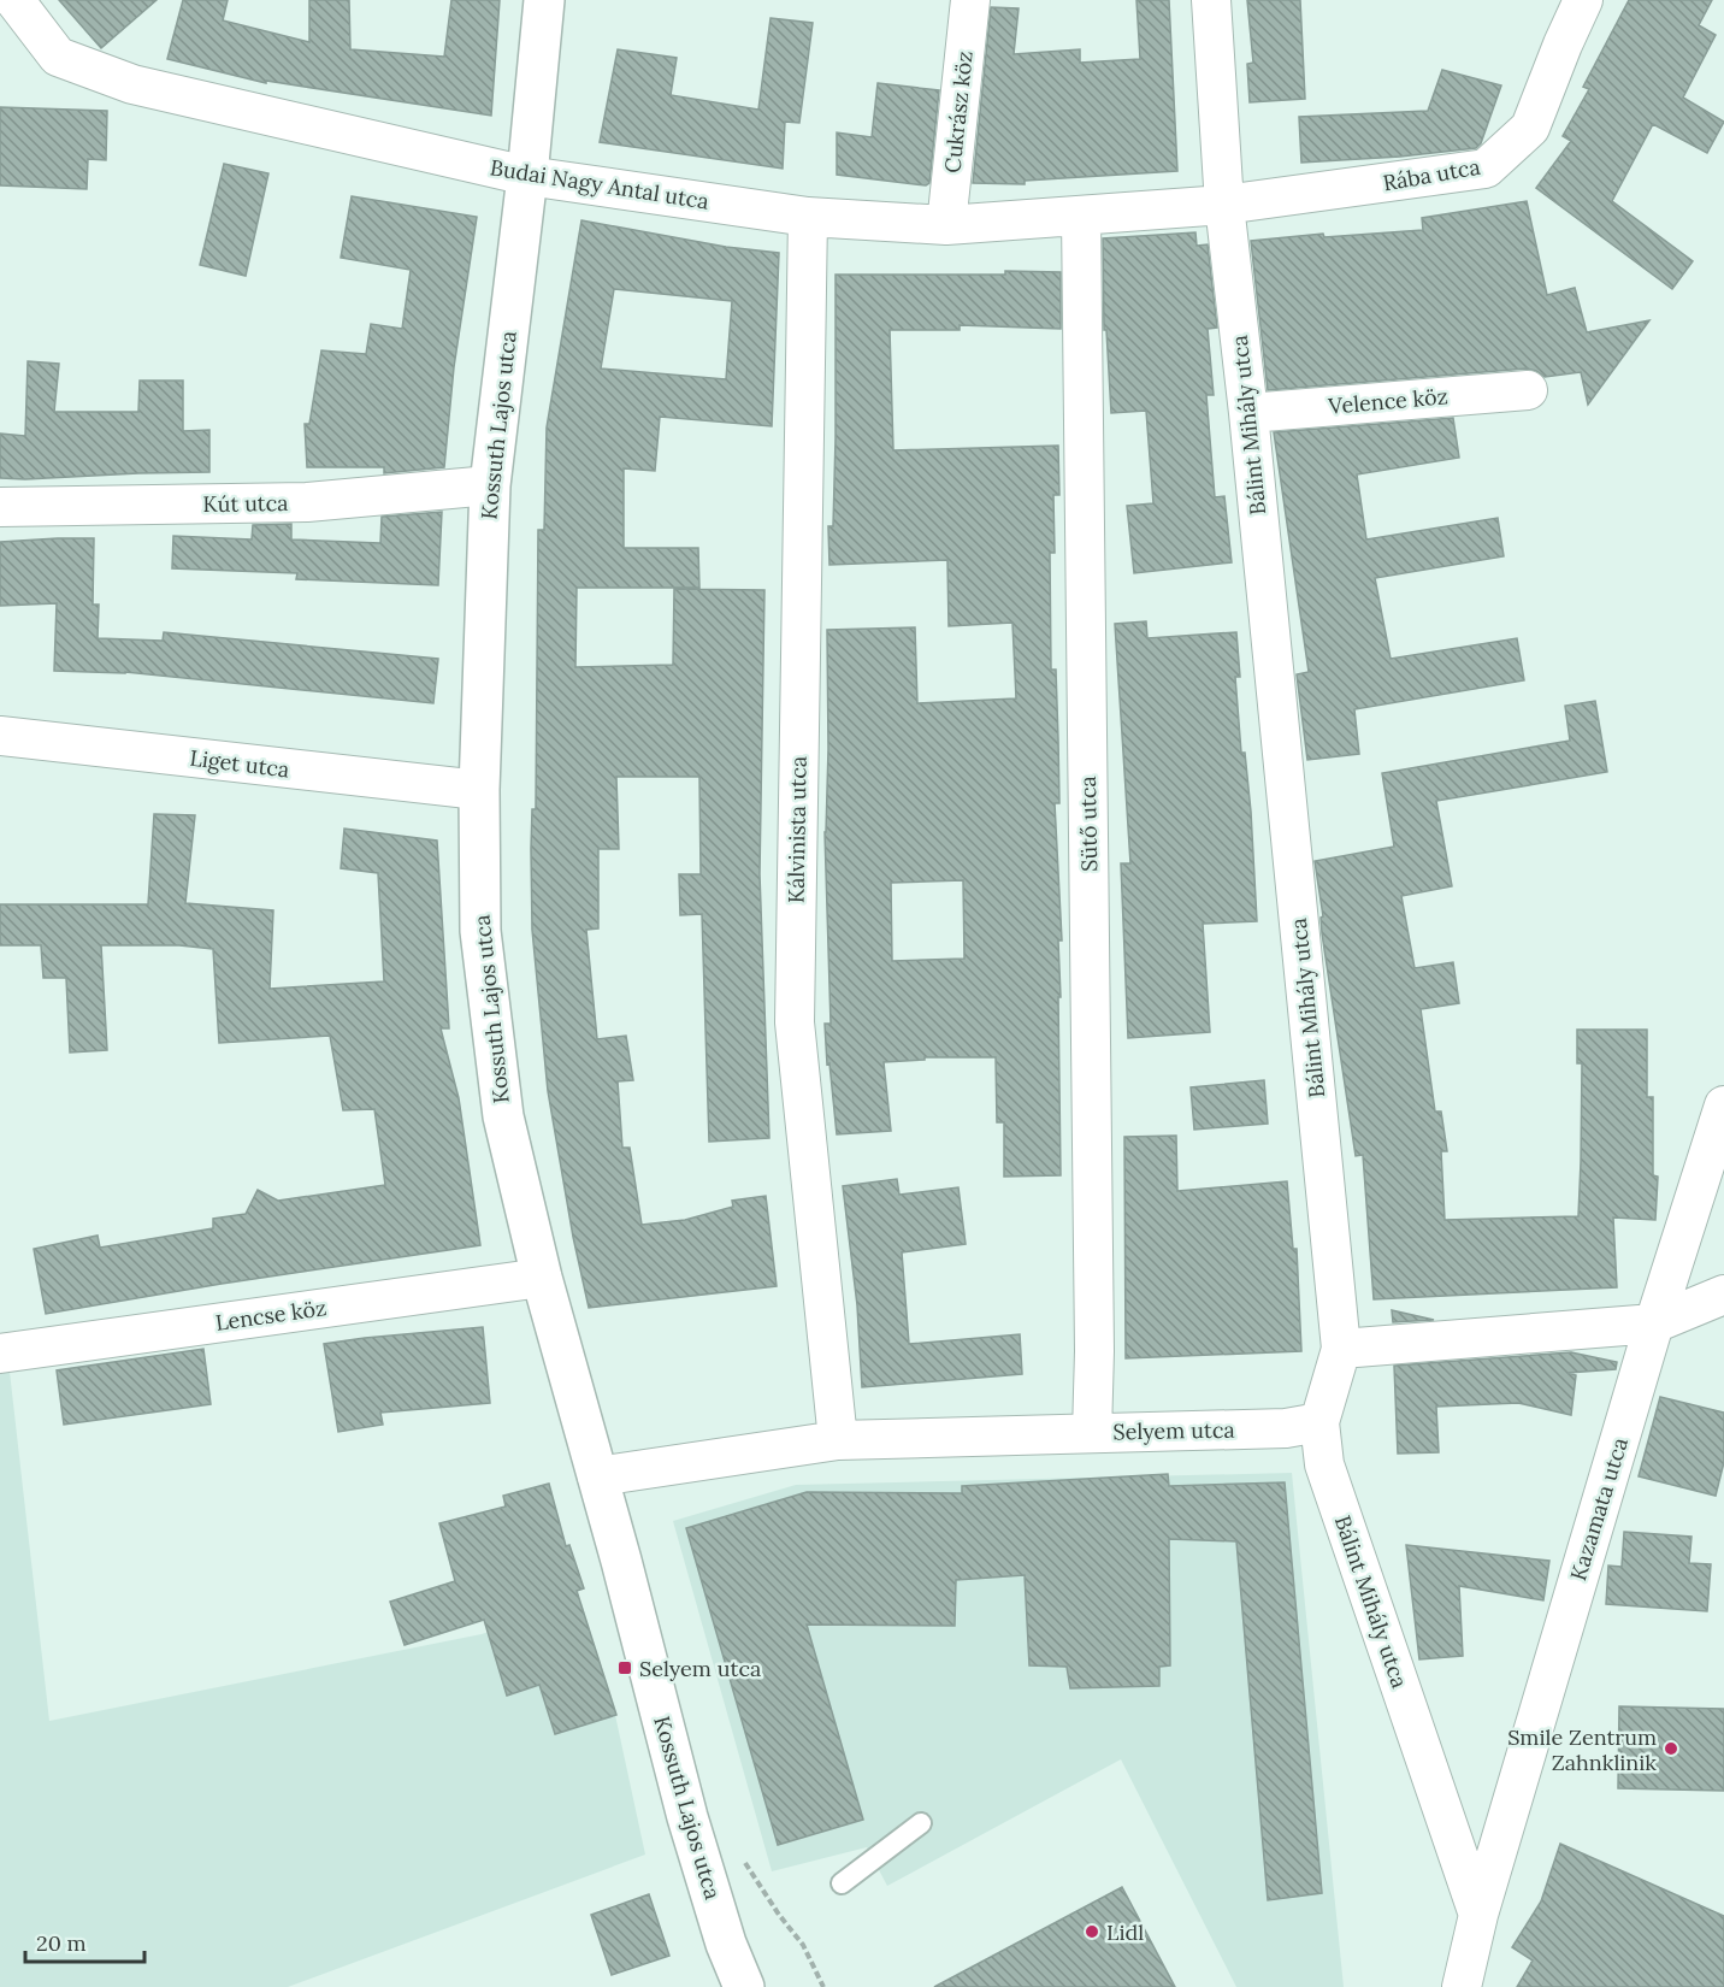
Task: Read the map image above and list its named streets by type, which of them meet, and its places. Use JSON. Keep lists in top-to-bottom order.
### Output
{
  "streets": {
    "street": [
      "Cukrász köz",
      "Rába utca",
      "Budai Nagy Antal utca",
      "Velence köz",
      "Kossuth Lajos utca",
      "Bálint Mihály utca",
      "Kút utca",
      "Liget utca",
      "Sütő utca",
      "Kálvinista utca",
      "Lencse köz",
      "Selyem utca",
      "Kazamata utca"
    ]
  },
  "crossings": [
    ["Cukrász köz", "Budai Nagy Antal utca"],
    ["Rába utca", "Budai Nagy Antal utca"],
    ["Rába utca", "Bálint Mihály utca"],
    ["Budai Nagy Antal utca", "Kossuth Lajos utca"],
    ["Budai Nagy Antal utca", "Bálint Mihály utca"],
    ["Budai Nagy Antal utca", "Sütő utca"],
    ["Budai Nagy Antal utca", "Kálvinista utca"],
    ["Velence köz", "Bálint Mihály utca"],
    ["Kossuth Lajos utca", "Kút utca"],
    ["Kossuth Lajos utca", "Liget utca"],
    ["Kossuth Lajos utca", "Lencse köz"],
    ["Kossuth Lajos utca", "Selyem utca"],
    ["Bálint Mihály utca", "Selyem utca"],
    ["Bálint Mihály utca", "Kazamata utca"],
    ["Sütő utca", "Selyem utca"],
    ["Kálvinista utca", "Selyem utca"]
  ],
  "places": {
    "transit": ["Selyem utca"],
    "other": ["Smile Zentrum Zahnklinik", "Lidl"]
  },
  "scale_bar": "20 m"
}
